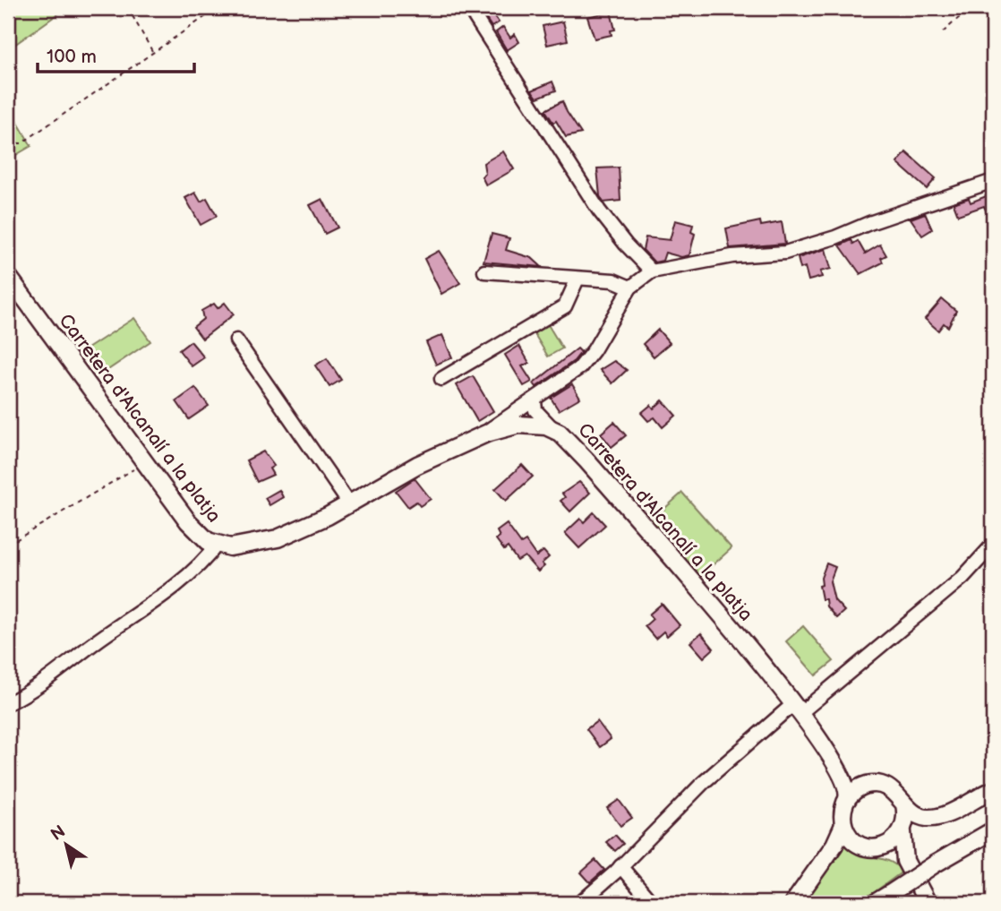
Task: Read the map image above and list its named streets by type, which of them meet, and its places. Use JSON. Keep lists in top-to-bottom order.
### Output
{
  "streets": {
    "main road": ["Carretera d'Alcanalí a la platja"]
  },
  "scale_bar": "100 m",
  "north": "top left"
}
